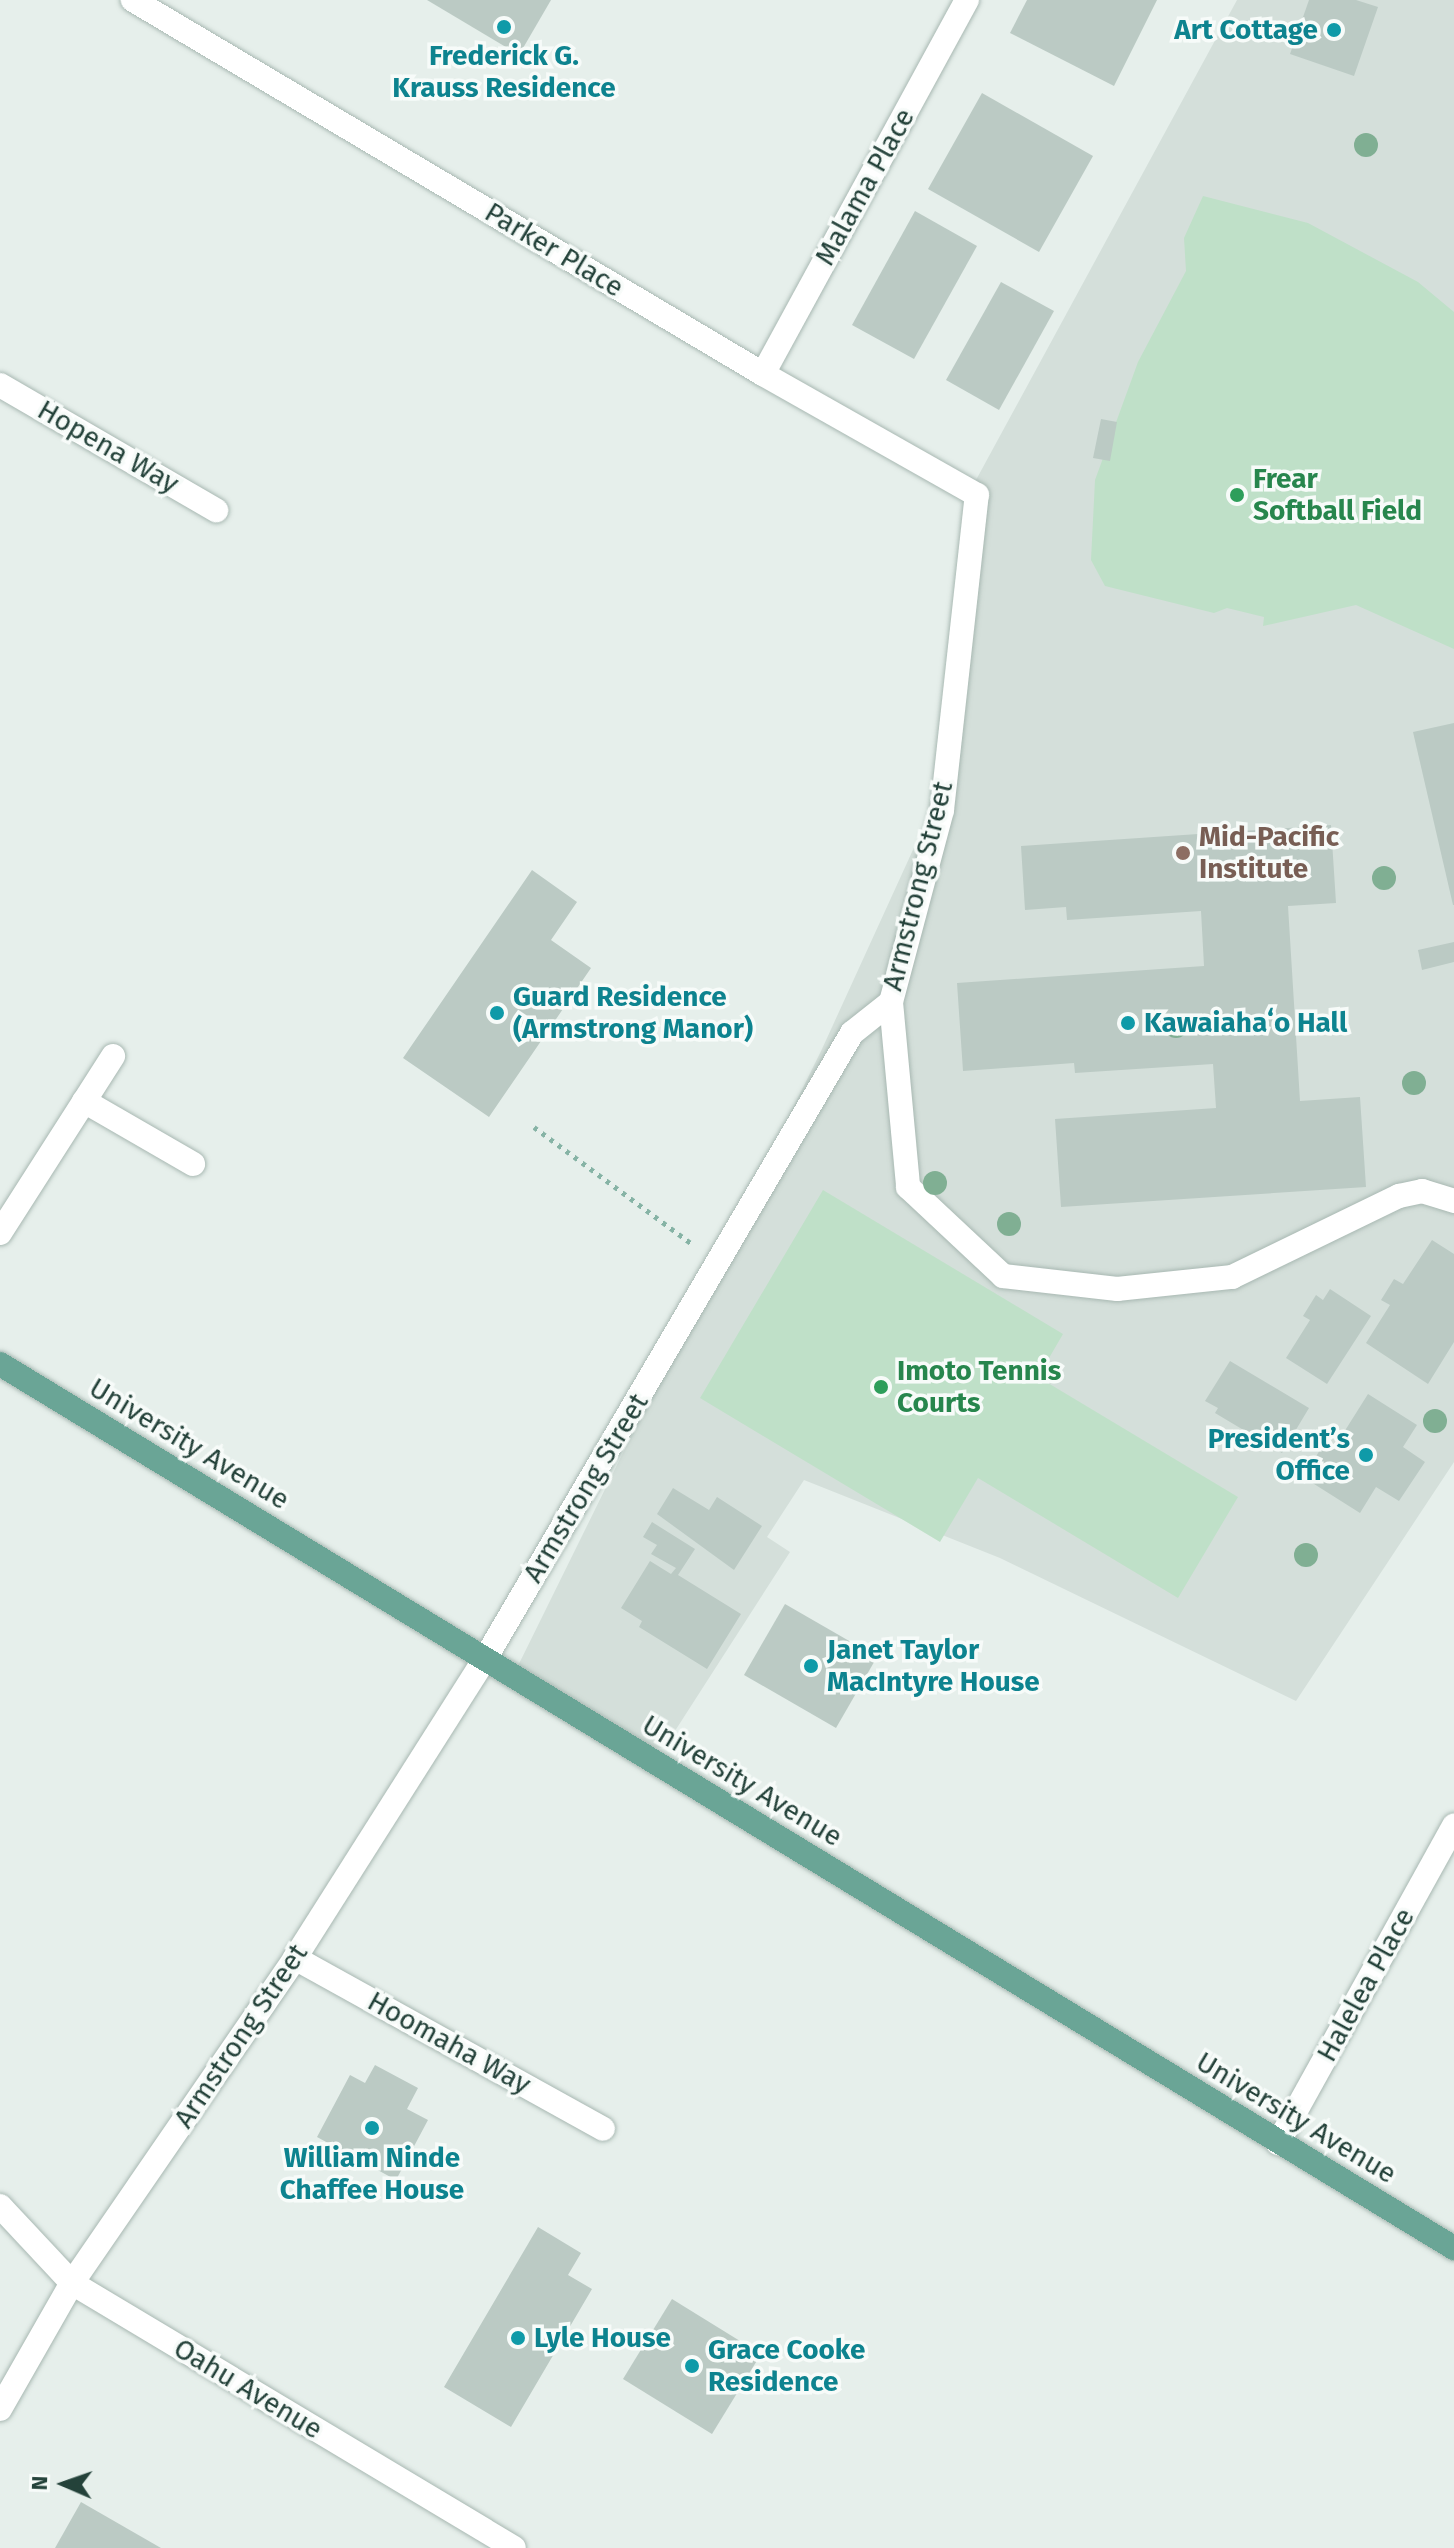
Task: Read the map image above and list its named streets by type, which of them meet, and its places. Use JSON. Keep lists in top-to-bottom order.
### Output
{
  "streets": {
    "main road": ["University Avenue"],
    "street": [
      "Malama Place",
      "Parker Place",
      "Hopena Way",
      "Armstrong Street",
      "Halelea Place",
      "Hoomaha Way",
      "Oahu Avenue"
    ]
  },
  "crossings": [
    ["Malama Place", "Parker Place"],
    ["Parker Place", "Armstrong Street"],
    ["Armstrong Street", "University Avenue"],
    ["Armstrong Street", "Hoomaha Way"],
    ["Armstrong Street", "Oahu Avenue"],
    ["University Avenue", "Halelea Place"]
  ],
  "places": [
    "Frederick G. Krauss Residence",
    "Art Cottage",
    "Frear Softball Field",
    "Mid-Pacific Institute",
    "Guard Residence (Armstrong Manor)",
    "Kawaiahaʻo Hall",
    "Imoto Tennis Courts",
    "President’s Office",
    "Janet Taylor MacIntyre House",
    "William Ninde Chaffee House",
    "Lyle House",
    "Grace Cooke Residence"
  ],
  "north": "left"
}
